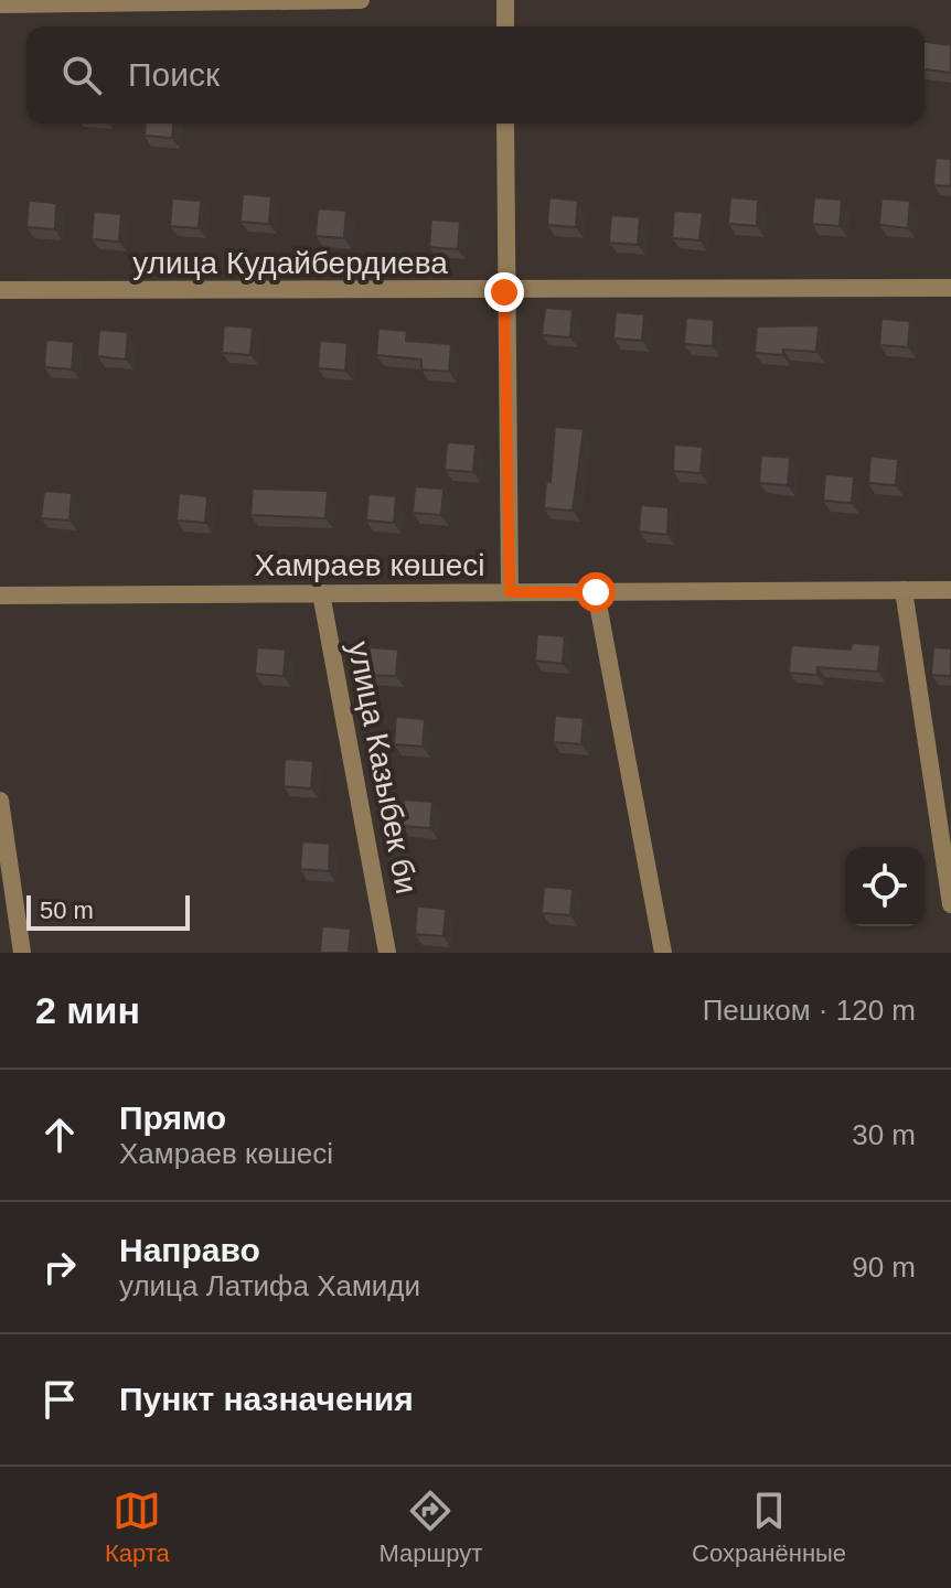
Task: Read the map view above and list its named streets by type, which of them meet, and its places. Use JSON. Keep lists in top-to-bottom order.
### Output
{
  "streets": {
    "street": ["улица Кудайбердиева", "Хамраев көшесі", "улица Казыбек би"]
  },
  "crossings": [
    ["Хамраев көшесі", "улица Казыбек би"]
  ],
  "scale_bar": "50 m",
  "page": {
    "search": "Поиск",
    "scale": "50 m",
    "heading": ["2 мин", "Пешком · 120 m"],
    "list": [
      ["Прямо", "Хамраев көшесі", "30 m"],
      ["Направо", "улица Латифа Хамиди", "90 m"],
      "Пункт назначения"
    ],
    "nav": ["Карта", "Маршрут", "Сохранённые"]
  }
}
